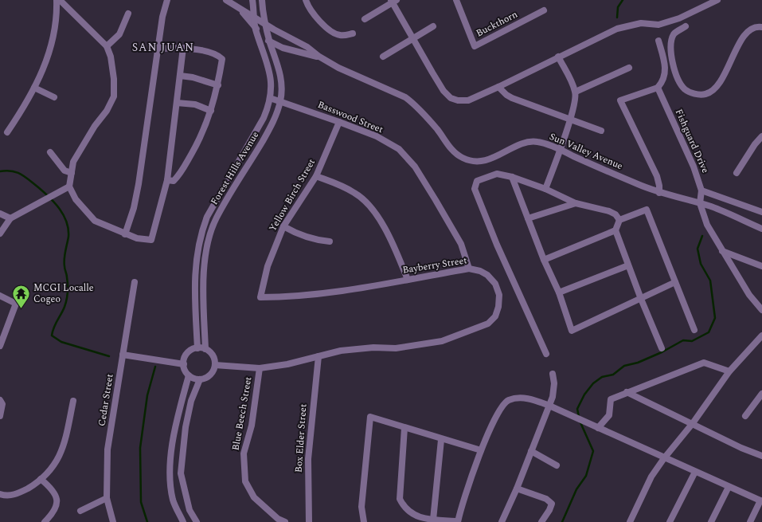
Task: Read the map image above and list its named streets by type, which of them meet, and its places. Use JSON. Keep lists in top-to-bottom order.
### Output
{
  "streets": {
    "street": [
      "Buckthorn",
      "Basswood Street",
      "Fishguard Drive",
      "Sun Valley Avenue",
      "Forest Hills Avenue",
      "Yellow Birch Street",
      "Bayberry Street",
      "Cedar Street",
      "Blue Beech Street",
      "Box Elder Street"
    ]
  },
  "crossings": [
    ["Basswood Street", "Forest Hills Avenue"],
    ["Basswood Street", "Yellow Birch Street"],
    ["Basswood Street", "Bayberry Street"],
    ["Fishguard Drive", "Sun Valley Avenue"],
    ["Sun Valley Avenue", "Forest Hills Avenue"],
    ["Forest Hills Avenue", "Bayberry Street"],
    ["Yellow Birch Street", "Bayberry Street"],
    ["Bayberry Street", "Blue Beech Street"],
    ["Bayberry Street", "Box Elder Street"]
  ],
  "districts": ["SAN JUAN"],
  "places": {
    "temple": ["MCGI Localle Cogeo"]
  }
}
